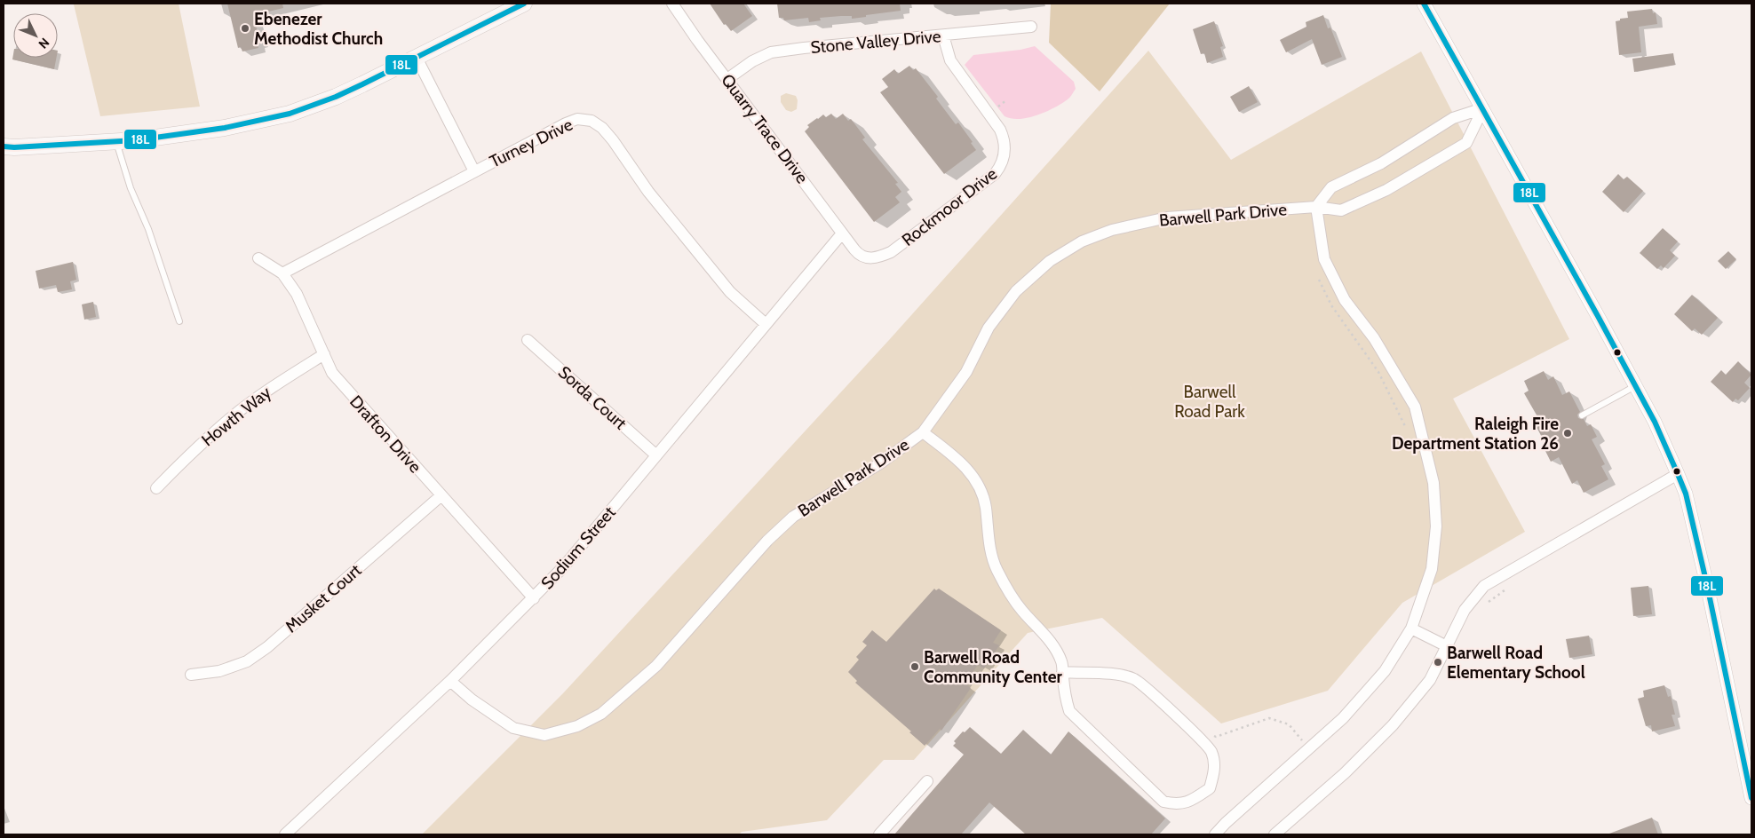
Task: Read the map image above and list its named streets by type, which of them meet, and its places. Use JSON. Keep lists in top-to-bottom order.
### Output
{
  "streets": {
    "street": [
      "Stone Valley Drive",
      "Quarry Trace Drive",
      "Turney Drive",
      "Rockmoor Drive",
      "Barwell Park Drive",
      "Sorda Court",
      "Howth Way",
      "Drafton Drive",
      "Sodium Street",
      "Musket Court"
    ]
  },
  "crossings": [
    ["Stone Valley Drive", "Quarry Trace Drive"],
    ["Stone Valley Drive", "Rockmoor Drive"],
    ["Quarry Trace Drive", "Rockmoor Drive"],
    ["Quarry Trace Drive", "Sodium Street"],
    ["Turney Drive", "Drafton Drive"],
    ["Turney Drive", "Sodium Street"],
    ["Barwell Park Drive", "Sodium Street"],
    ["Sorda Court", "Sodium Street"],
    ["Howth Way", "Drafton Drive"],
    ["Drafton Drive", "Sodium Street"],
    ["Drafton Drive", "Musket Court"]
  ],
  "parks": ["Barwell Road Park"],
  "places": [
    "Ebenezer Methodist Church",
    "Raleigh Fire Department Station 26",
    "Barwell Road Elementary School",
    "Barwell Road Community Center"
  ],
  "lines": ["transit line 18L"],
  "north": "bottom right"
}
